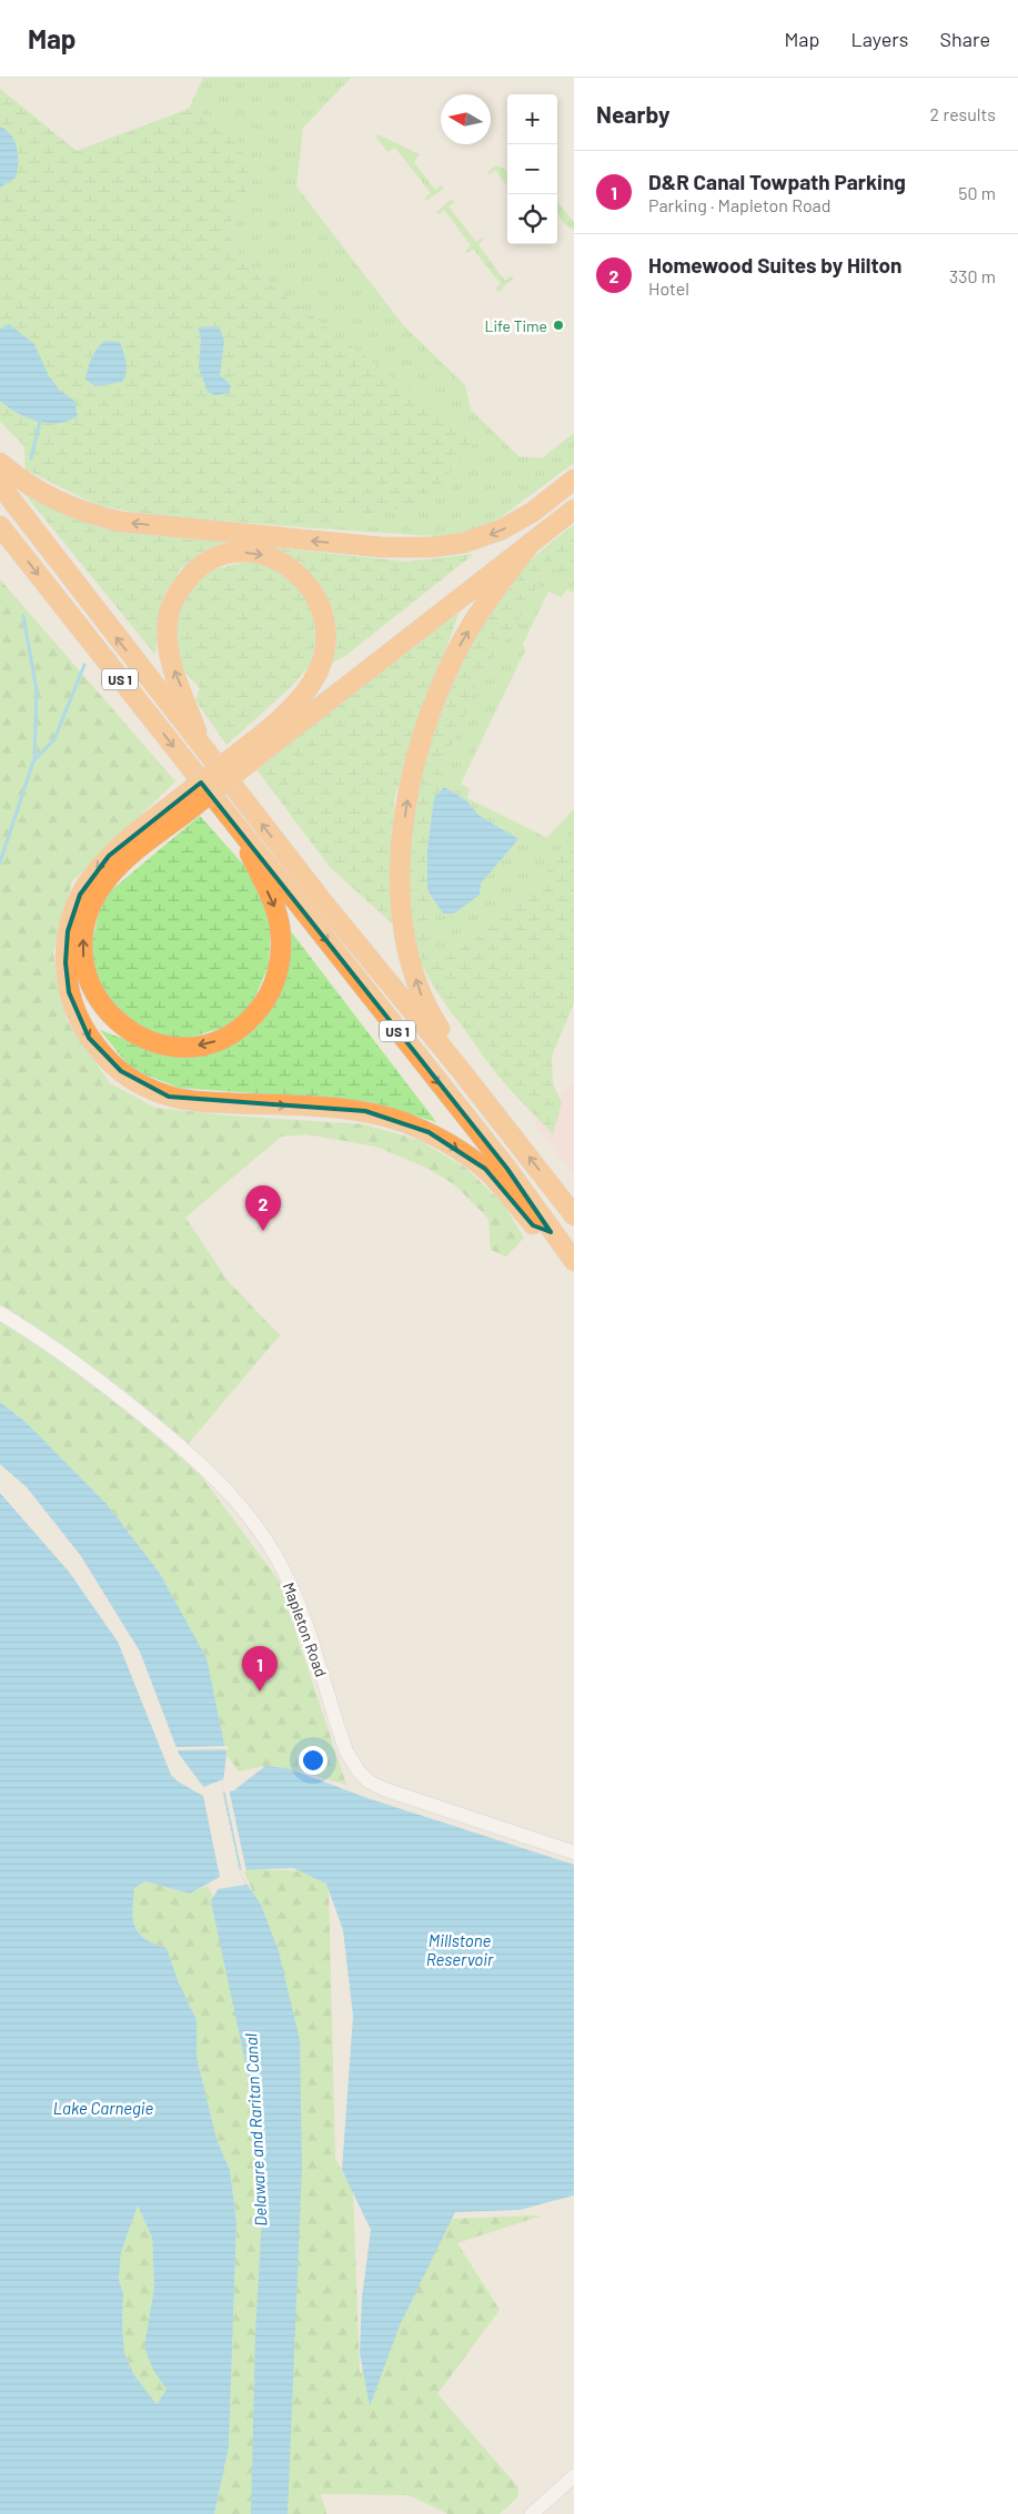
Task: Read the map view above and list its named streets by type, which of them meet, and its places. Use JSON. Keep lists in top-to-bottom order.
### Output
{
  "streets": {
    "highway": ["US 1"],
    "street": ["Mapleton Road"]
  },
  "water": ["Millstone Reservoir", "Lake Carnegie", "Delaware and Raritan Canal"],
  "places": ["Life Time"],
  "north": "left",
  "page": {
    "header": "Map",
    "nav": ["Map", "Layers", "Share"],
    "heading": ["Nearby", "2 results"],
    "map_buttons": ["+", "−"],
    "list": [
      {
        "mark": "1",
        "name": "D&R Canal Towpath Parking",
        "note": "Parking · Mapleton Road",
        "value": "50 m"
      },
      {
        "mark": "2",
        "name": "Homewood Suites by Hilton",
        "note": "Hotel",
        "value": "330 m"
      }
    ],
    "pins": ["2", "1"]
  }
}
